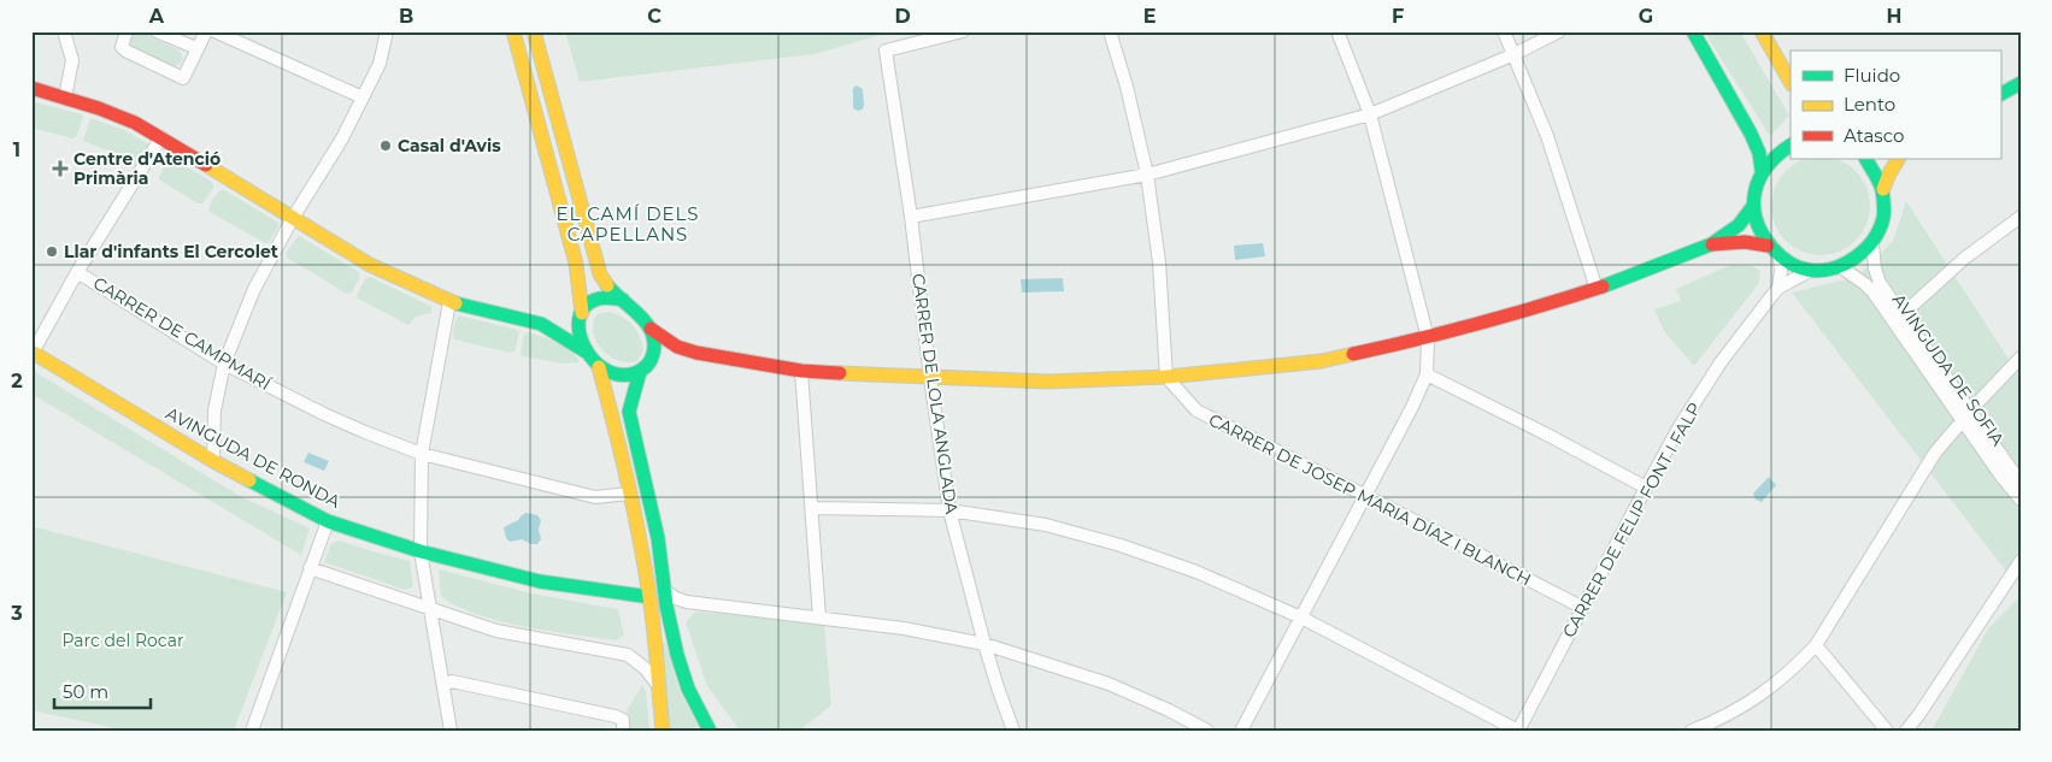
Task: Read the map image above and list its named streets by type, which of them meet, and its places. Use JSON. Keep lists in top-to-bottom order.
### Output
{
  "streets": {
    "street": [
      "CARRER DE CAMPMARÍ",
      "AVINGUDA DE SOFIA",
      "CARRER DE LOLA ANGLADA",
      "AVINGUDA DE RONDA",
      "CARRER DE JOSEP MARIA DÍAZ I BLANCH",
      "CARRER DE FELIP FONT I FALP"
    ]
  },
  "crossings": [
    ["CARRER DE JOSEP MARIA DÍAZ I BLANCH", "CARRER DE FELIP FONT I FALP"]
  ],
  "districts": ["EL CAMÍ DELS CAPELLANS"],
  "parks": ["Parc del Rocar"],
  "places": {
    "other": ["Casal d'Avis", "Llar d'infants El Cercolet"],
    "health": ["Centre d'Atenció Primària"]
  },
  "legend": ["Fluido", "Lento", "Atasco"],
  "scale_bar": "50 m",
  "grid": {
    "columns": [
      "A",
      "B",
      "C",
      "D",
      "E",
      "F",
      "G",
      "H"
    ],
    "rows": ["1", "2", "3"]
  }
}
